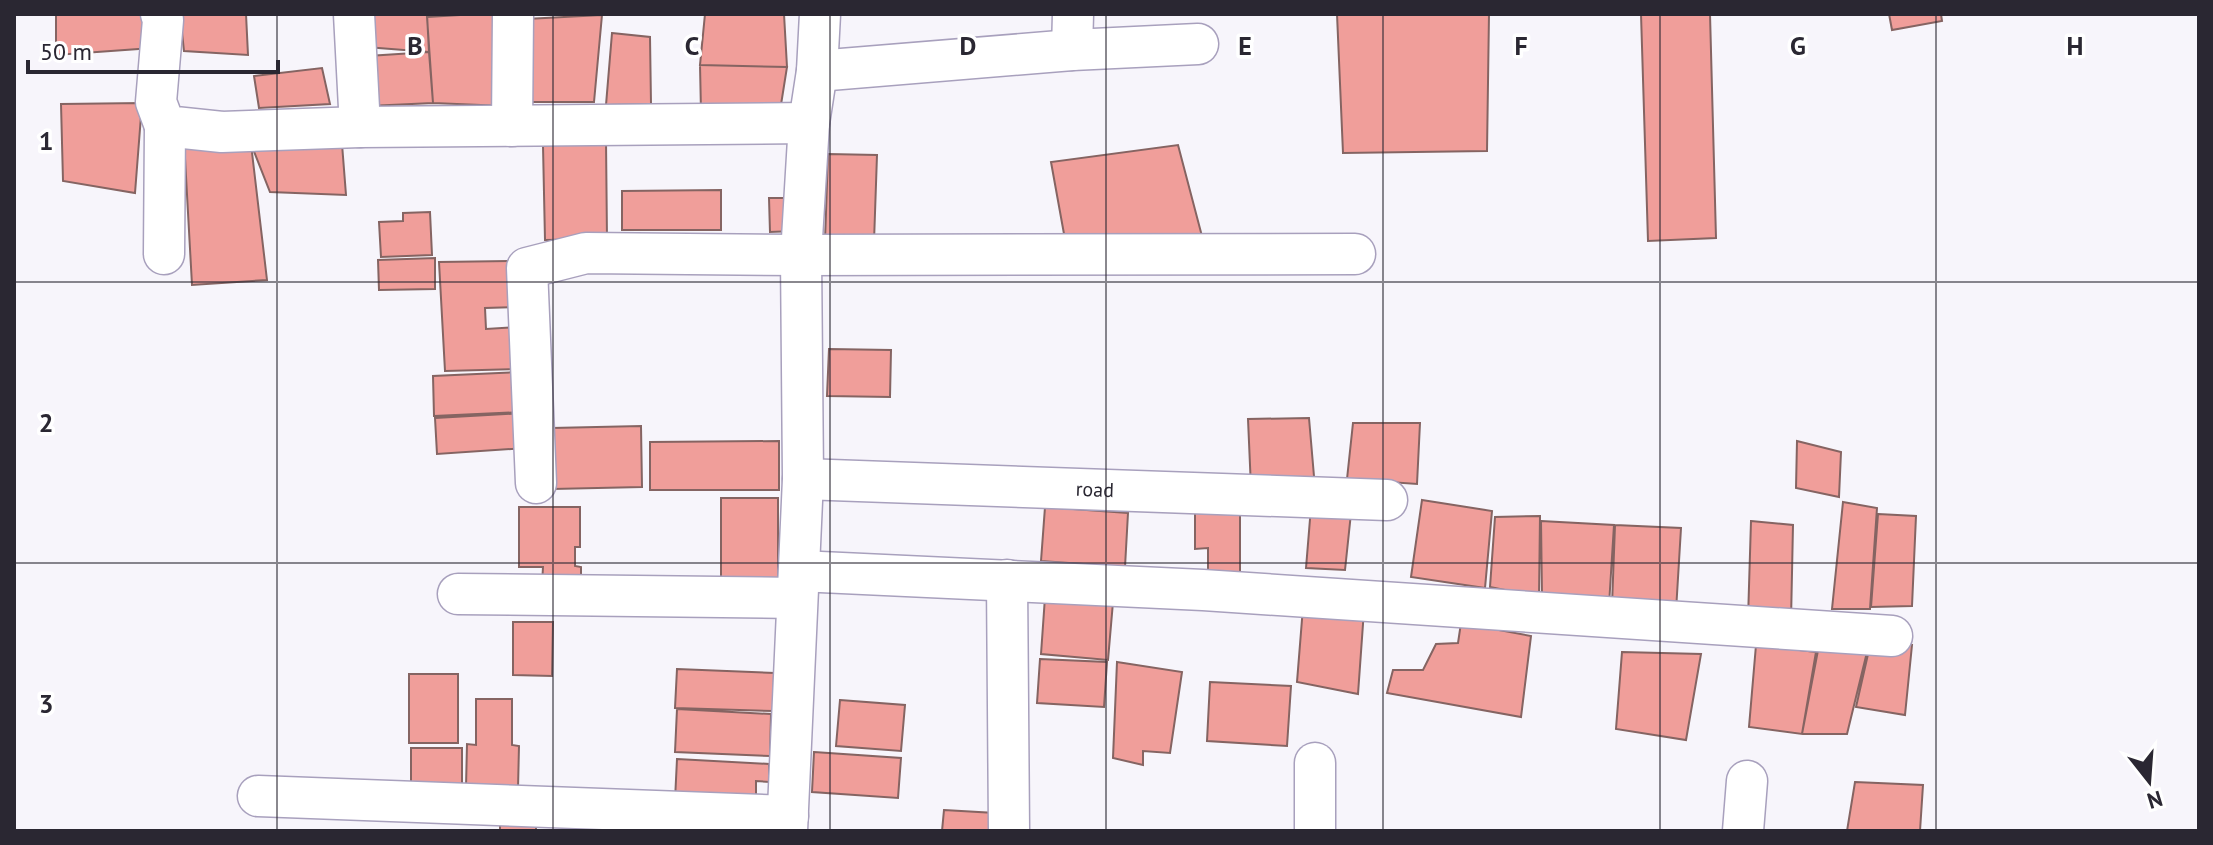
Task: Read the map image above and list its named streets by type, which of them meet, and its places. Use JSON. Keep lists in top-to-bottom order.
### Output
{
  "streets": {
    "street": ["road"]
  },
  "scale_bar": "50 m",
  "north": "bottom",
  "grid": {
    "columns": [
      "B",
      "C",
      "D",
      "E",
      "F",
      "G",
      "H"
    ],
    "rows": ["1", "2", "3"]
  }
}
